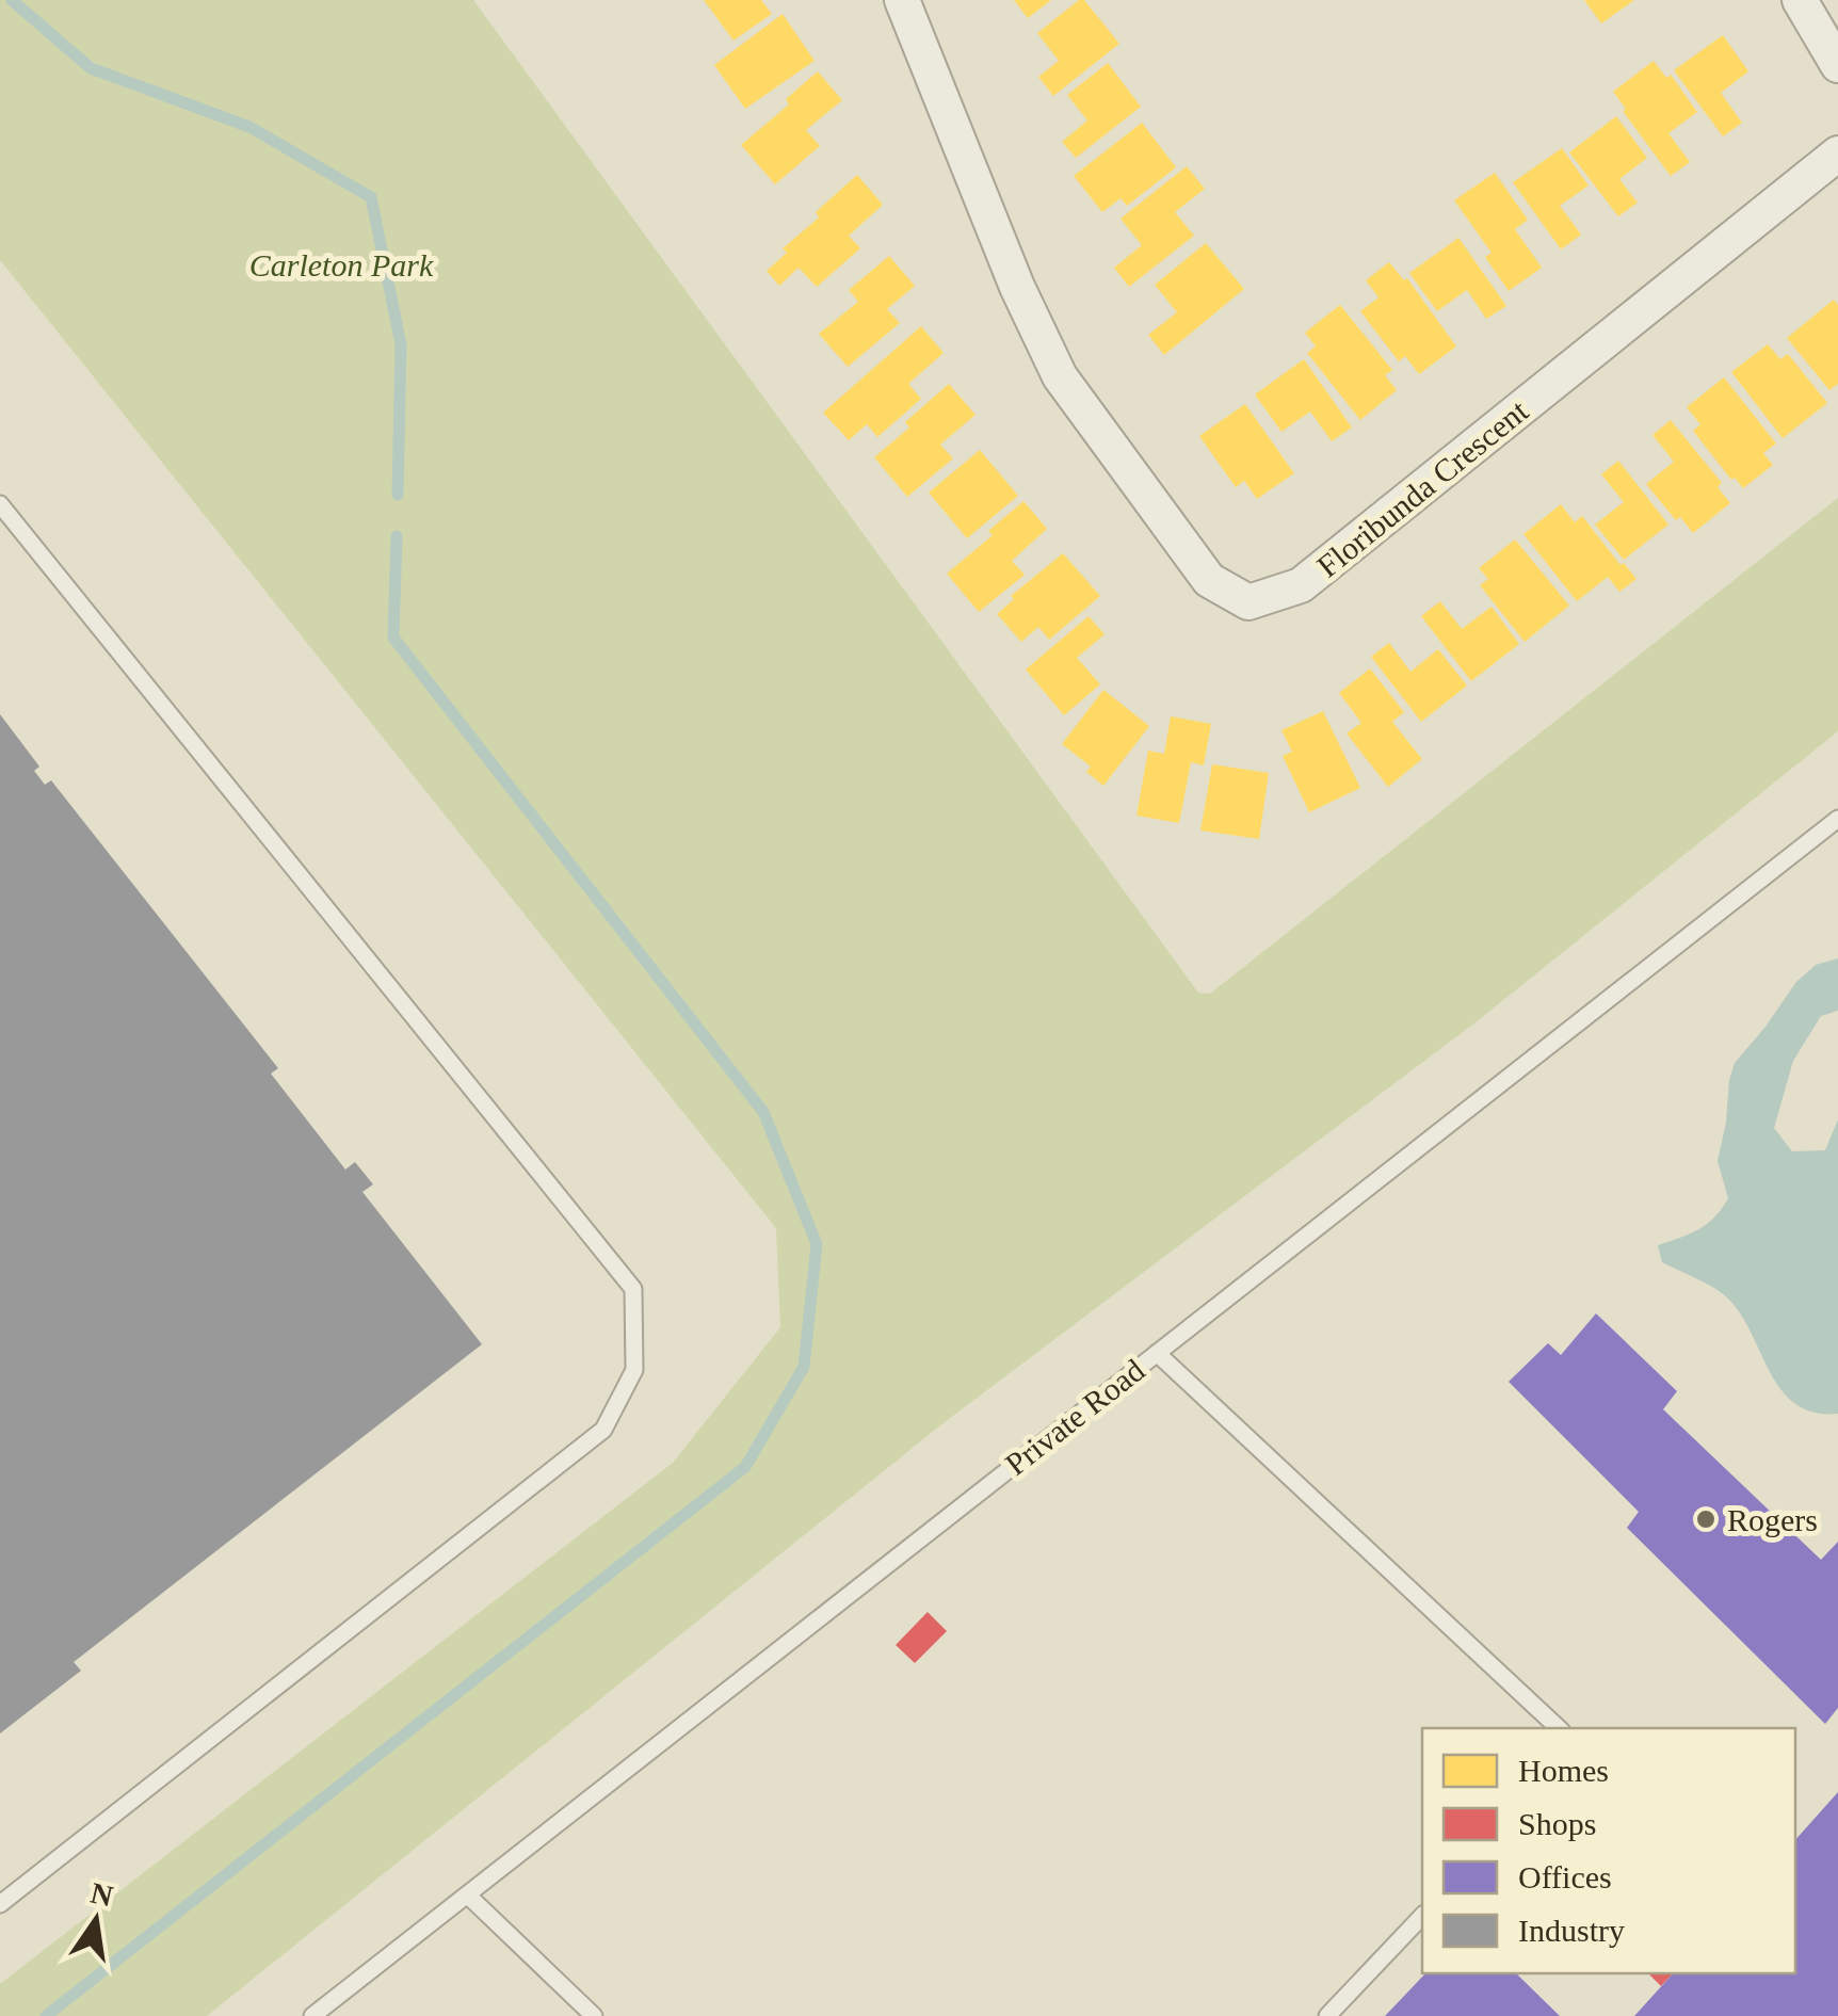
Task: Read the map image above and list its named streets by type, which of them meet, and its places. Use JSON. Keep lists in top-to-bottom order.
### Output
{
  "streets": {
    "street": ["Floribunda Crescent"],
    "lane": ["Private Road"]
  },
  "parks": ["Carleton Park"],
  "places": ["Rogers"],
  "legend": [
    "Homes",
    "Shops",
    "Offices",
    "Industry"
  ],
  "north": "top"
}
